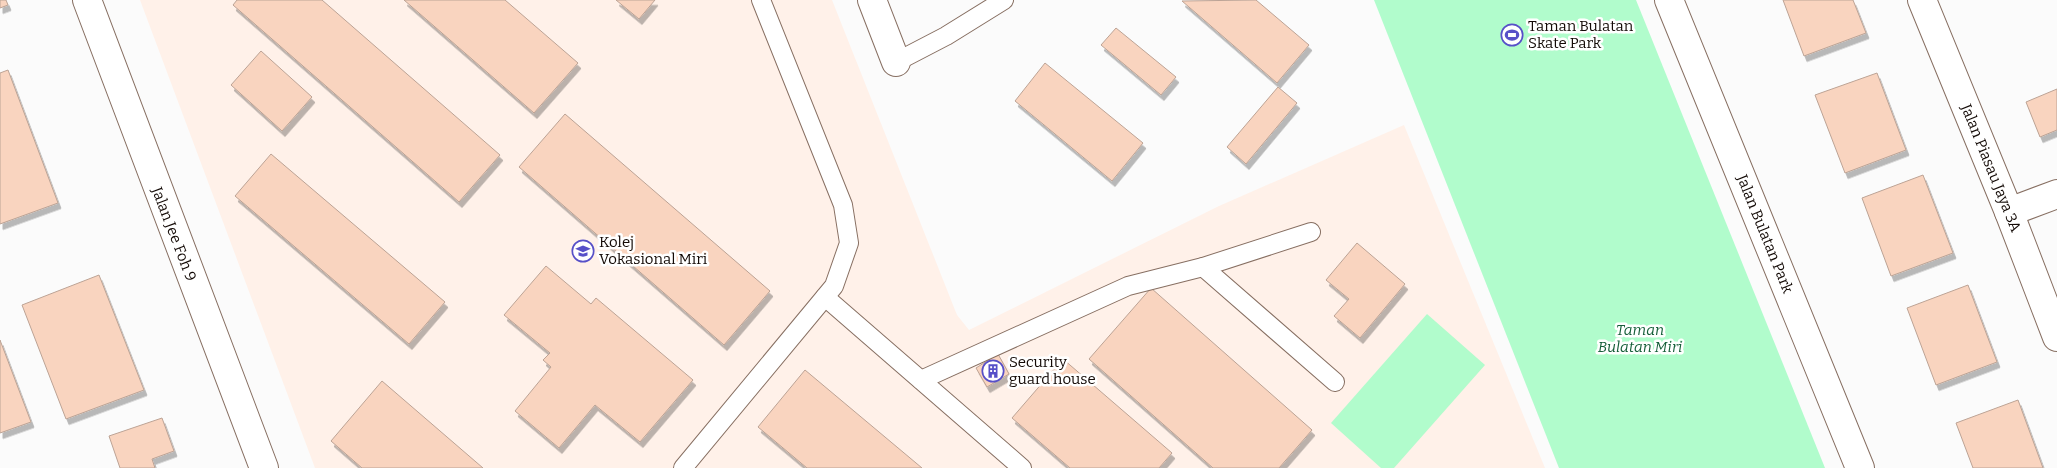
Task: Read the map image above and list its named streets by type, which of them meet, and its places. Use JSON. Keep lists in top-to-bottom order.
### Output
{
  "streets": {
    "street": ["Jalan Piasau Jaya 3A", "Jalan Jee Foh 9", "Jalan Bulatan Park"]
  },
  "parks": ["Taman Bulatan Miri"],
  "places": {
    "sports": ["Taman Bulatan Skate Park"],
    "school or university": ["Kolej Vokasional Miri"],
    "building": ["Security guard house"]
  }
}
